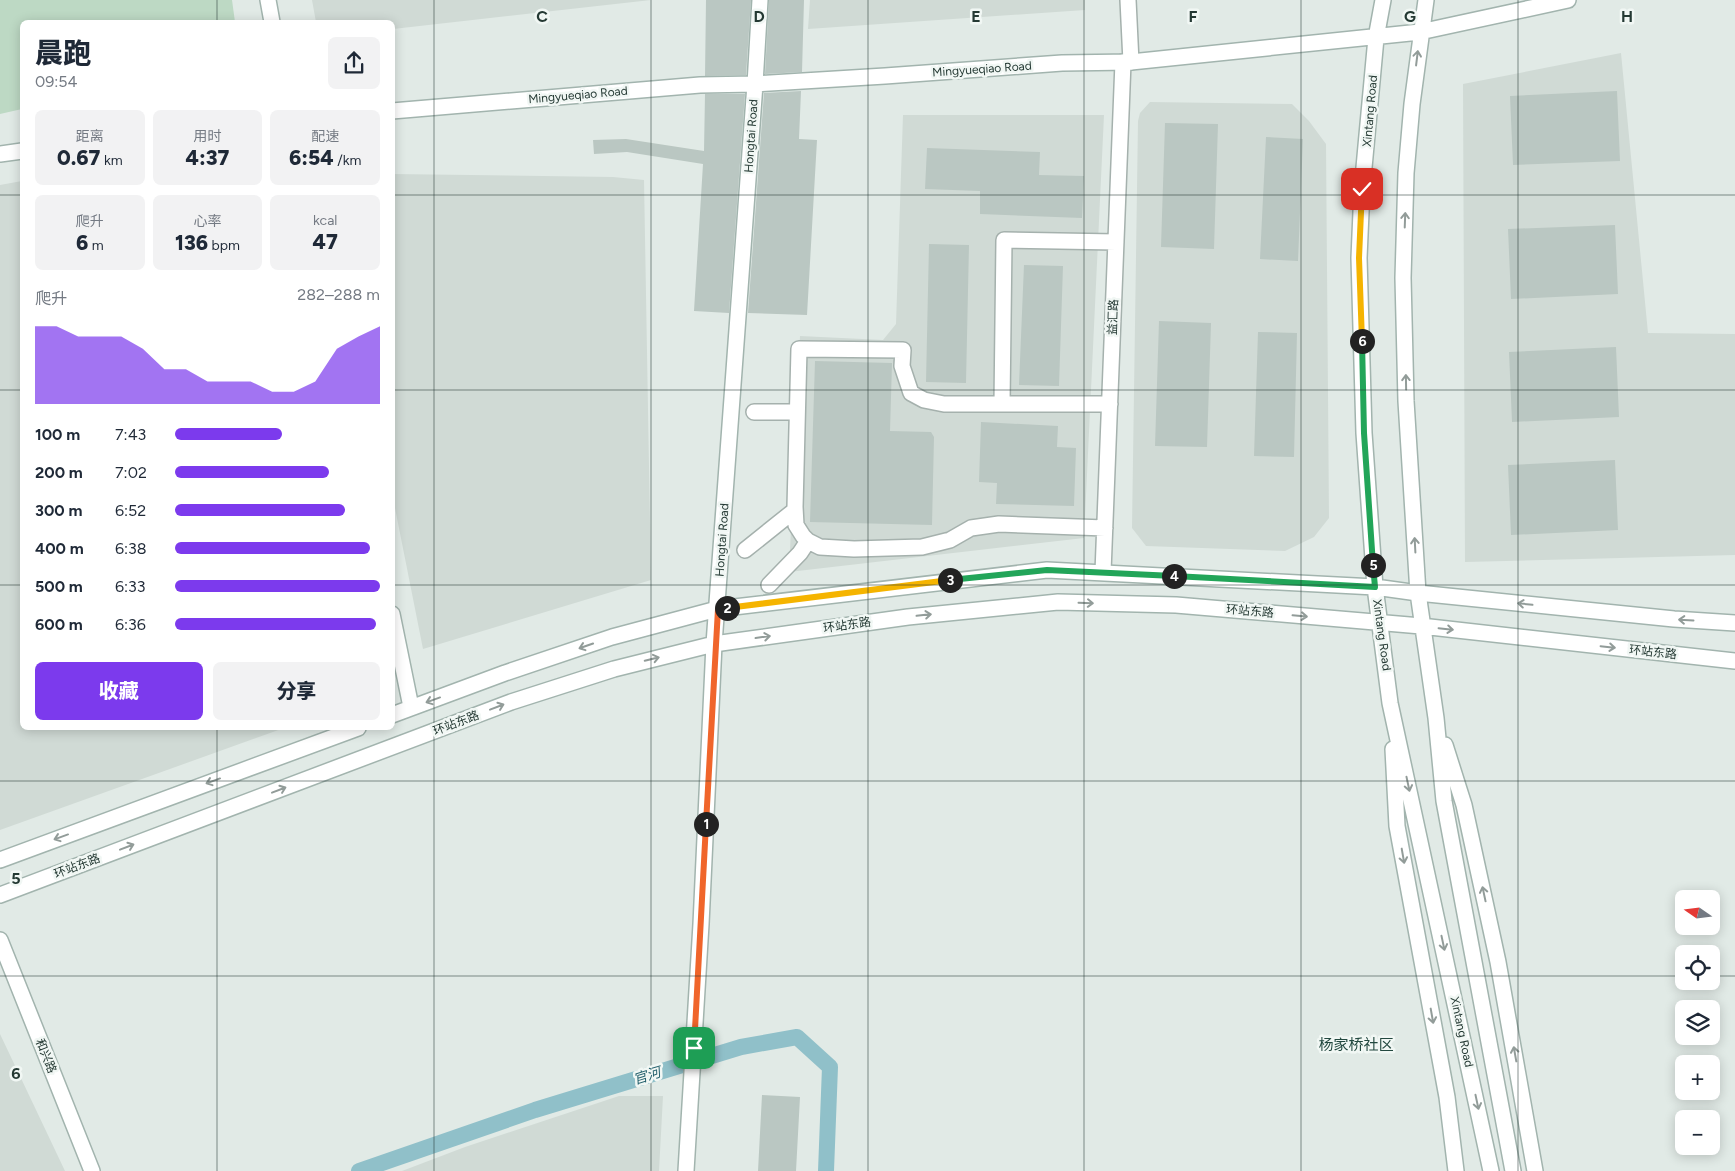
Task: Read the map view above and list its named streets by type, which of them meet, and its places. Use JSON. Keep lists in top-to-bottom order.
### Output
{
  "streets": {
    "main road": [
      "Mingyueqiao Road",
      "Xintang Road",
      "Hongtai Road",
      "益汇路",
      "环站东路",
      "和兴路"
    ]
  },
  "crossings": [
    ["Mingyueqiao Road", "Xintang Road"],
    ["Mingyueqiao Road", "Hongtai Road"],
    ["Mingyueqiao Road", "益汇路"],
    ["Xintang Road", "环站东路"],
    ["Hongtai Road", "环站东路"]
  ],
  "districts": ["杨家桥社区"],
  "water": ["官河"],
  "north": "left",
  "page": {
    "heading": ["晨跑", "09:54"],
    "stats": [
      ["距离", "0.67 km"],
      ["用时", "4:37"],
      ["配速", "6:54 /km"],
      ["爬升", "6 m"],
      ["心率", "136 bpm"],
      ["kcal", "47"]
    ],
    "chart": ["爬升", "282–288 m"],
    "pins": [
      "6",
      "5",
      "4",
      "3",
      "2",
      "1"
    ],
    "list": [
      {
        "name": "100 m",
        "note": "7:43"
      },
      {
        "name": "200 m",
        "note": "7:02"
      },
      {
        "name": "300 m",
        "note": "6:52"
      },
      {
        "name": "400 m",
        "note": "6:38"
      },
      {
        "name": "500 m",
        "note": "6:33"
      },
      {
        "name": "600 m",
        "note": "6:36"
      }
    ],
    "buttons": ["收藏", "分享"],
    "map_buttons": ["+", "−"]
  },
  "grid": {
    "columns": [
      "C",
      "D",
      "E",
      "F",
      "G",
      "H"
    ],
    "rows": ["5", "6"]
  }
}
